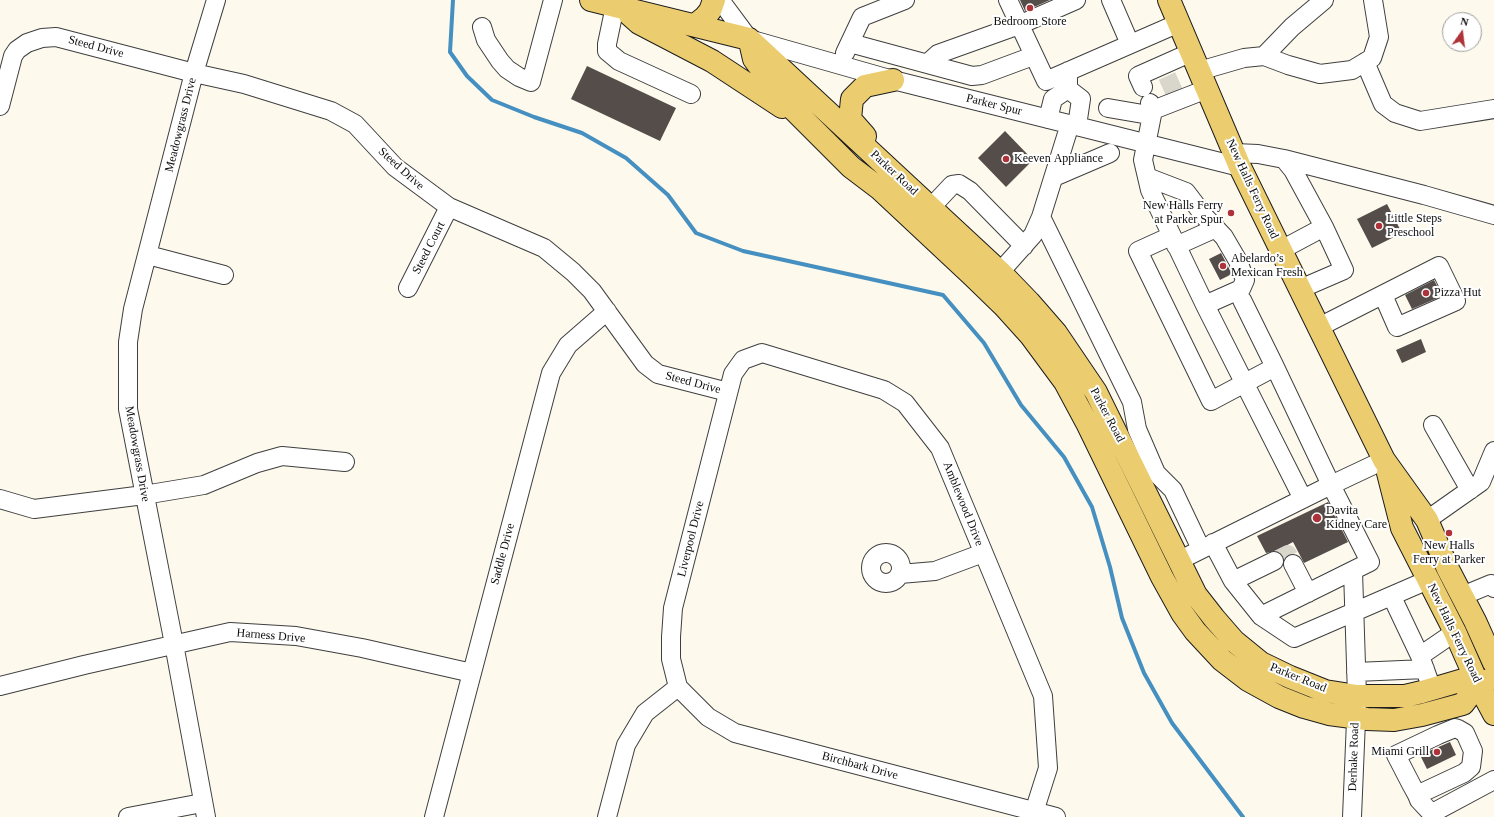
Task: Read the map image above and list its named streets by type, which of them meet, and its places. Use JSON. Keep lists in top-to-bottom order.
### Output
{
  "streets": {
    "main road": ["Parker Road", "New Halls Ferry Road"],
    "street": [
      "Steed Drive",
      "Parker Spur",
      "Meadowgrass Drive",
      "Steed Court",
      "Amblewood Drive",
      "Liverpool Drive",
      "Saddle Drive",
      "Harness Drive",
      "Derhake Road",
      "Birchbark Drive"
    ]
  },
  "crossings": [
    ["Steed Drive", "Meadowgrass Drive"],
    ["Steed Drive", "Steed Court"],
    ["Steed Drive", "Amblewood Drive"],
    ["Steed Drive", "Liverpool Drive"],
    ["Steed Drive", "Saddle Drive"],
    ["Parker Spur", "Parker Road"],
    ["Parker Spur", "New Halls Ferry Road"],
    ["Meadowgrass Drive", "Harness Drive"],
    ["Parker Road", "New Halls Ferry Road"],
    ["Parker Road", "Derhake Road"],
    ["Amblewood Drive", "Liverpool Drive"],
    ["Amblewood Drive", "Birchbark Drive"],
    ["Liverpool Drive", "Birchbark Drive"],
    ["Saddle Drive", "Harness Drive"]
  ],
  "places": [
    "Bedroom Store",
    "Keeven Appliance",
    "New Halls Ferry at Parker Spur",
    "Little Steps Preschool",
    "Abelardo’s Mexican Fresh",
    "Pizza Hut",
    "Davita Kidney Care",
    "New Halls Ferry at Parker",
    "Miami Grill"
  ],
  "north": "top"
}
